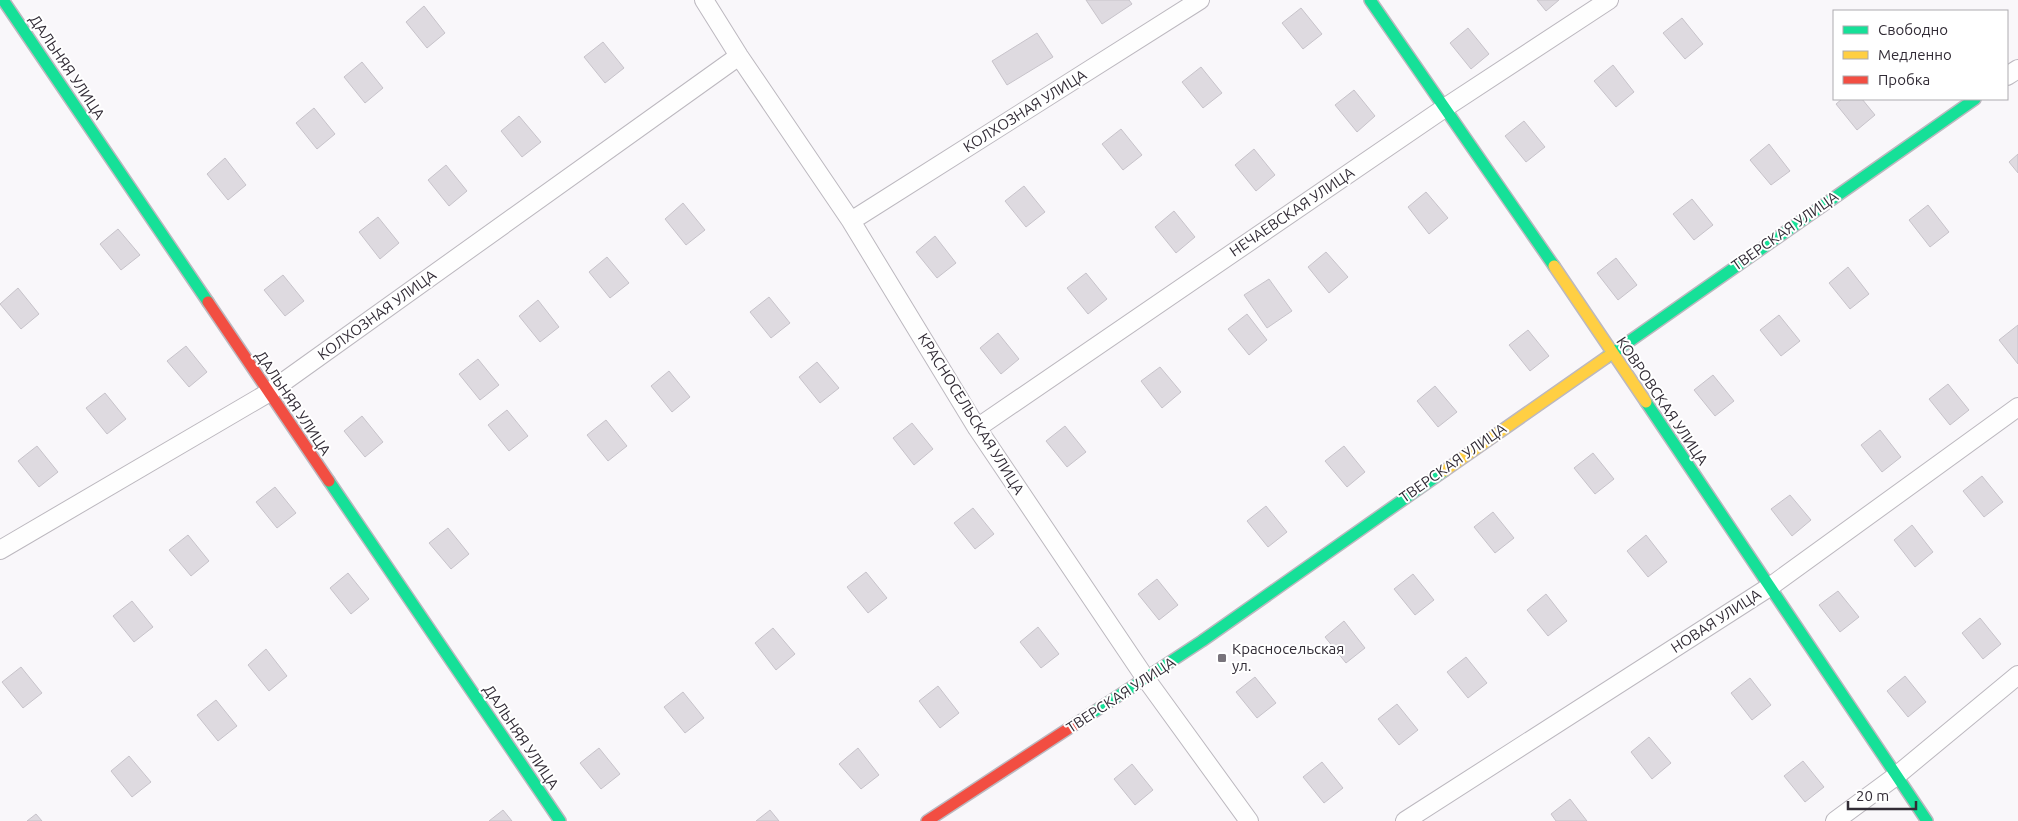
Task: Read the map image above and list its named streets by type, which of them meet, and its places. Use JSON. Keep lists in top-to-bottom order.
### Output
{
  "streets": {
    "street": [
      "ДАЛЬНЯЯ УЛИЦА",
      "КОЛХОЗНАЯ УЛИЦА",
      "НЕЧАЕВСКАЯ УЛИЦА",
      "ТВЕРСКАЯ УЛИЦА",
      "КОВРОВСКАЯ УЛИЦА",
      "КРАСНОСЕЛЬСКАЯ УЛИЦА",
      "НОВАЯ УЛИЦА"
    ]
  },
  "crossings": [
    ["ДАЛЬНЯЯ УЛИЦА", "КОЛХОЗНАЯ УЛИЦА"],
    ["КОЛХОЗНАЯ УЛИЦА", "КРАСНОСЕЛЬСКАЯ УЛИЦА"],
    ["НЕЧАЕВСКАЯ УЛИЦА", "КОВРОВСКАЯ УЛИЦА"],
    ["НЕЧАЕВСКАЯ УЛИЦА", "КРАСНОСЕЛЬСКАЯ УЛИЦА"],
    ["ТВЕРСКАЯ УЛИЦА", "КОВРОВСКАЯ УЛИЦА"],
    ["ТВЕРСКАЯ УЛИЦА", "КРАСНОСЕЛЬСКАЯ УЛИЦА"],
    ["КОВРОВСКАЯ УЛИЦА", "НОВАЯ УЛИЦА"]
  ],
  "places": {
    "transit": ["Красносельская ул."]
  },
  "legend": ["Свободно", "Медленно", "Пробка"],
  "scale_bar": "20 m"
}
